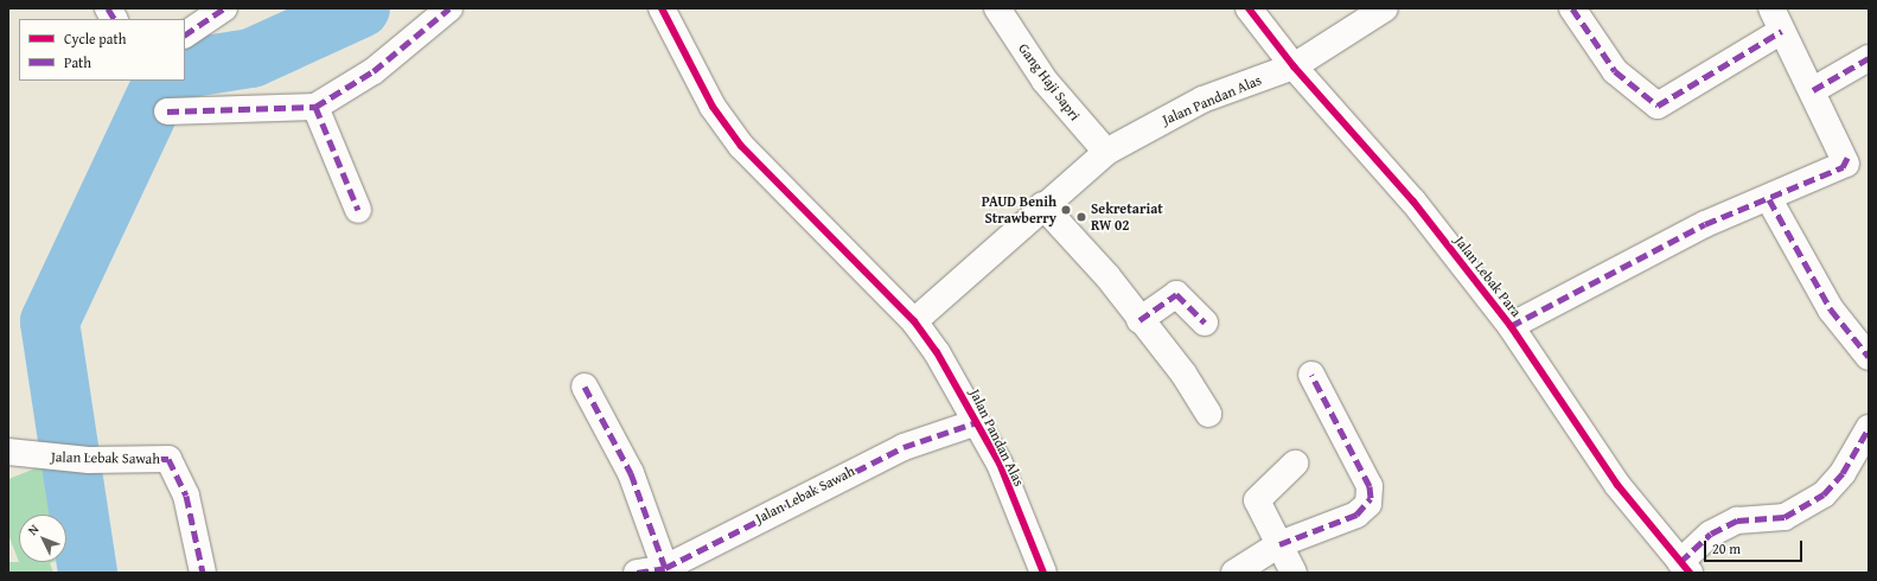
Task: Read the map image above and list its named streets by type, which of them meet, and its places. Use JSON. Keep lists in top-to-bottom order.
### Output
{
  "streets": {
    "street": [
      "Gang Haji Sapri",
      "Jalan Pandan Alas",
      "Jalan Lebak Para",
      "Jalan Lebak Sawah"
    ]
  },
  "crossings": [
    ["Gang Haji Sapri", "Jalan Pandan Alas"],
    ["Jalan Pandan Alas", "Jalan Lebak Para"],
    ["Jalan Pandan Alas", "Jalan Lebak Sawah"]
  ],
  "places": ["PAUD Benih Strawberry", "Sekretariat RW 02"],
  "legend": ["Cycle path", "Path"],
  "scale_bar": "20 m",
  "north": "top left"
}
